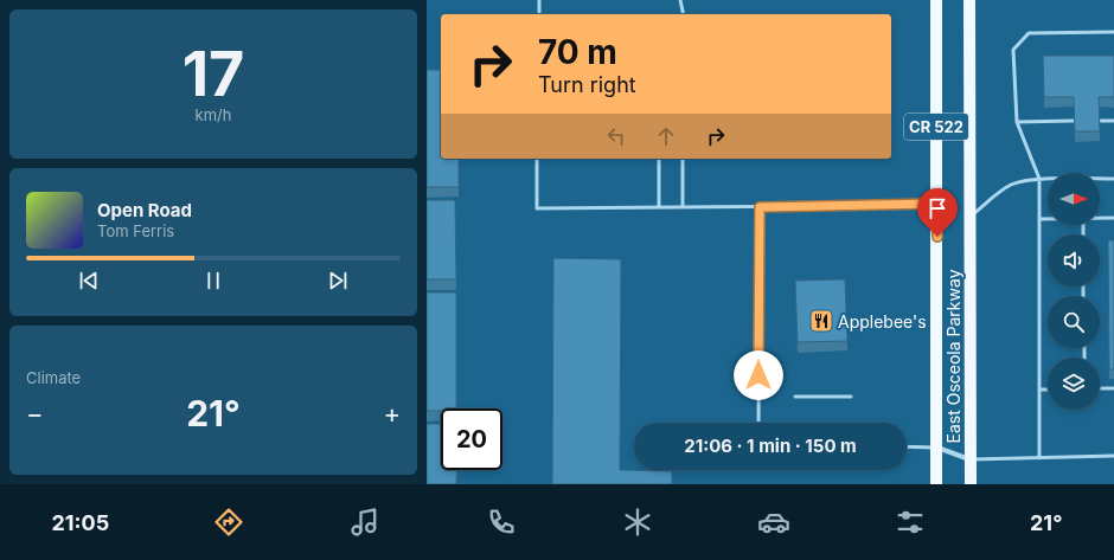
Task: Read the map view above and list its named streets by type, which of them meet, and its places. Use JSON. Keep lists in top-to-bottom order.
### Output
{
  "streets": {
    "main road": ["CR 522", "East Osceola Parkway"]
  },
  "places": {
    "restaurant": ["Applebee's"]
  },
  "north": "right",
  "page": {
    "tile": [
      ["17", "km/h"],
      "Climate"
    ],
    "turn": ["70 m", "Turn right"],
    "song": ["Open Road", "Tom Ferris"],
    "heat": ["−", "21°", "+"],
    "limit": "20",
    "trip": "21:06 · 1 min · 150 m",
    "tabs": ["21:05", "21°"]
  }
}
